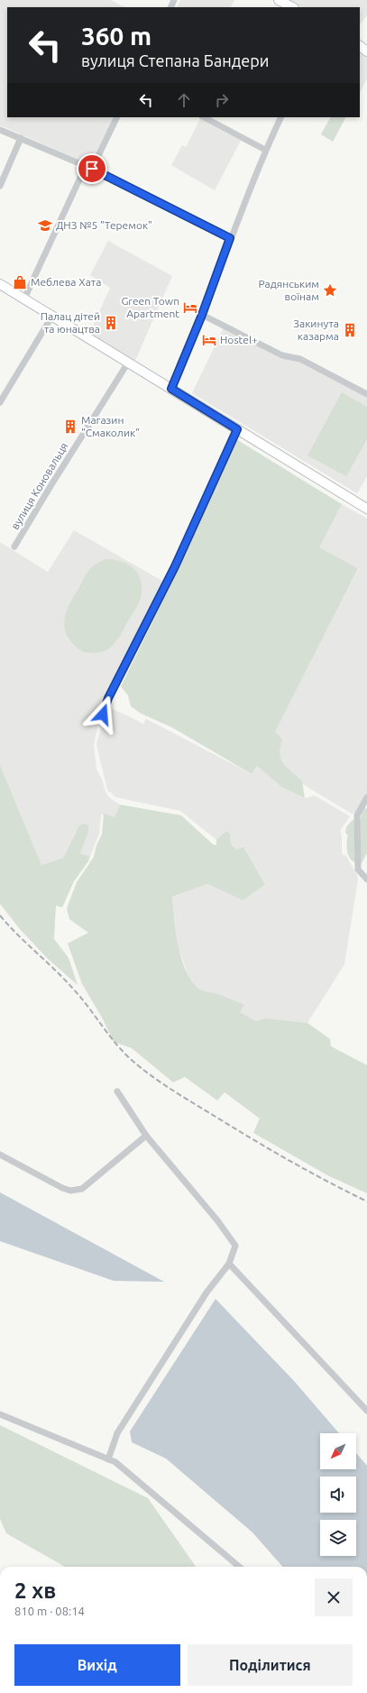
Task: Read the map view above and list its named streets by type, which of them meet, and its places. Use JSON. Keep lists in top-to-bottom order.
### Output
{
  "streets": {
    "street": ["вулиця Коновальця"]
  },
  "places": {
    "school or university": ["ДНЗ №5 \"Теремок\""],
    "shop": ["Меблева Хата"],
    "place": ["Радянським воїнам"],
    "hotel": ["Green Town Apartment", "Hostel+"],
    "building": ["Палац дітей та юнацтва", "Закинута казарма", "Магазин \"Смаколик\""]
  },
  "north": "bottom left",
  "page": {
    "turn": ["360 m", "вулиця Степана Бандери"],
    "heading": ["2 хв", "810 m · 08:14"],
    "buttons": ["Вихід", "Поділитися"]
  }
}
